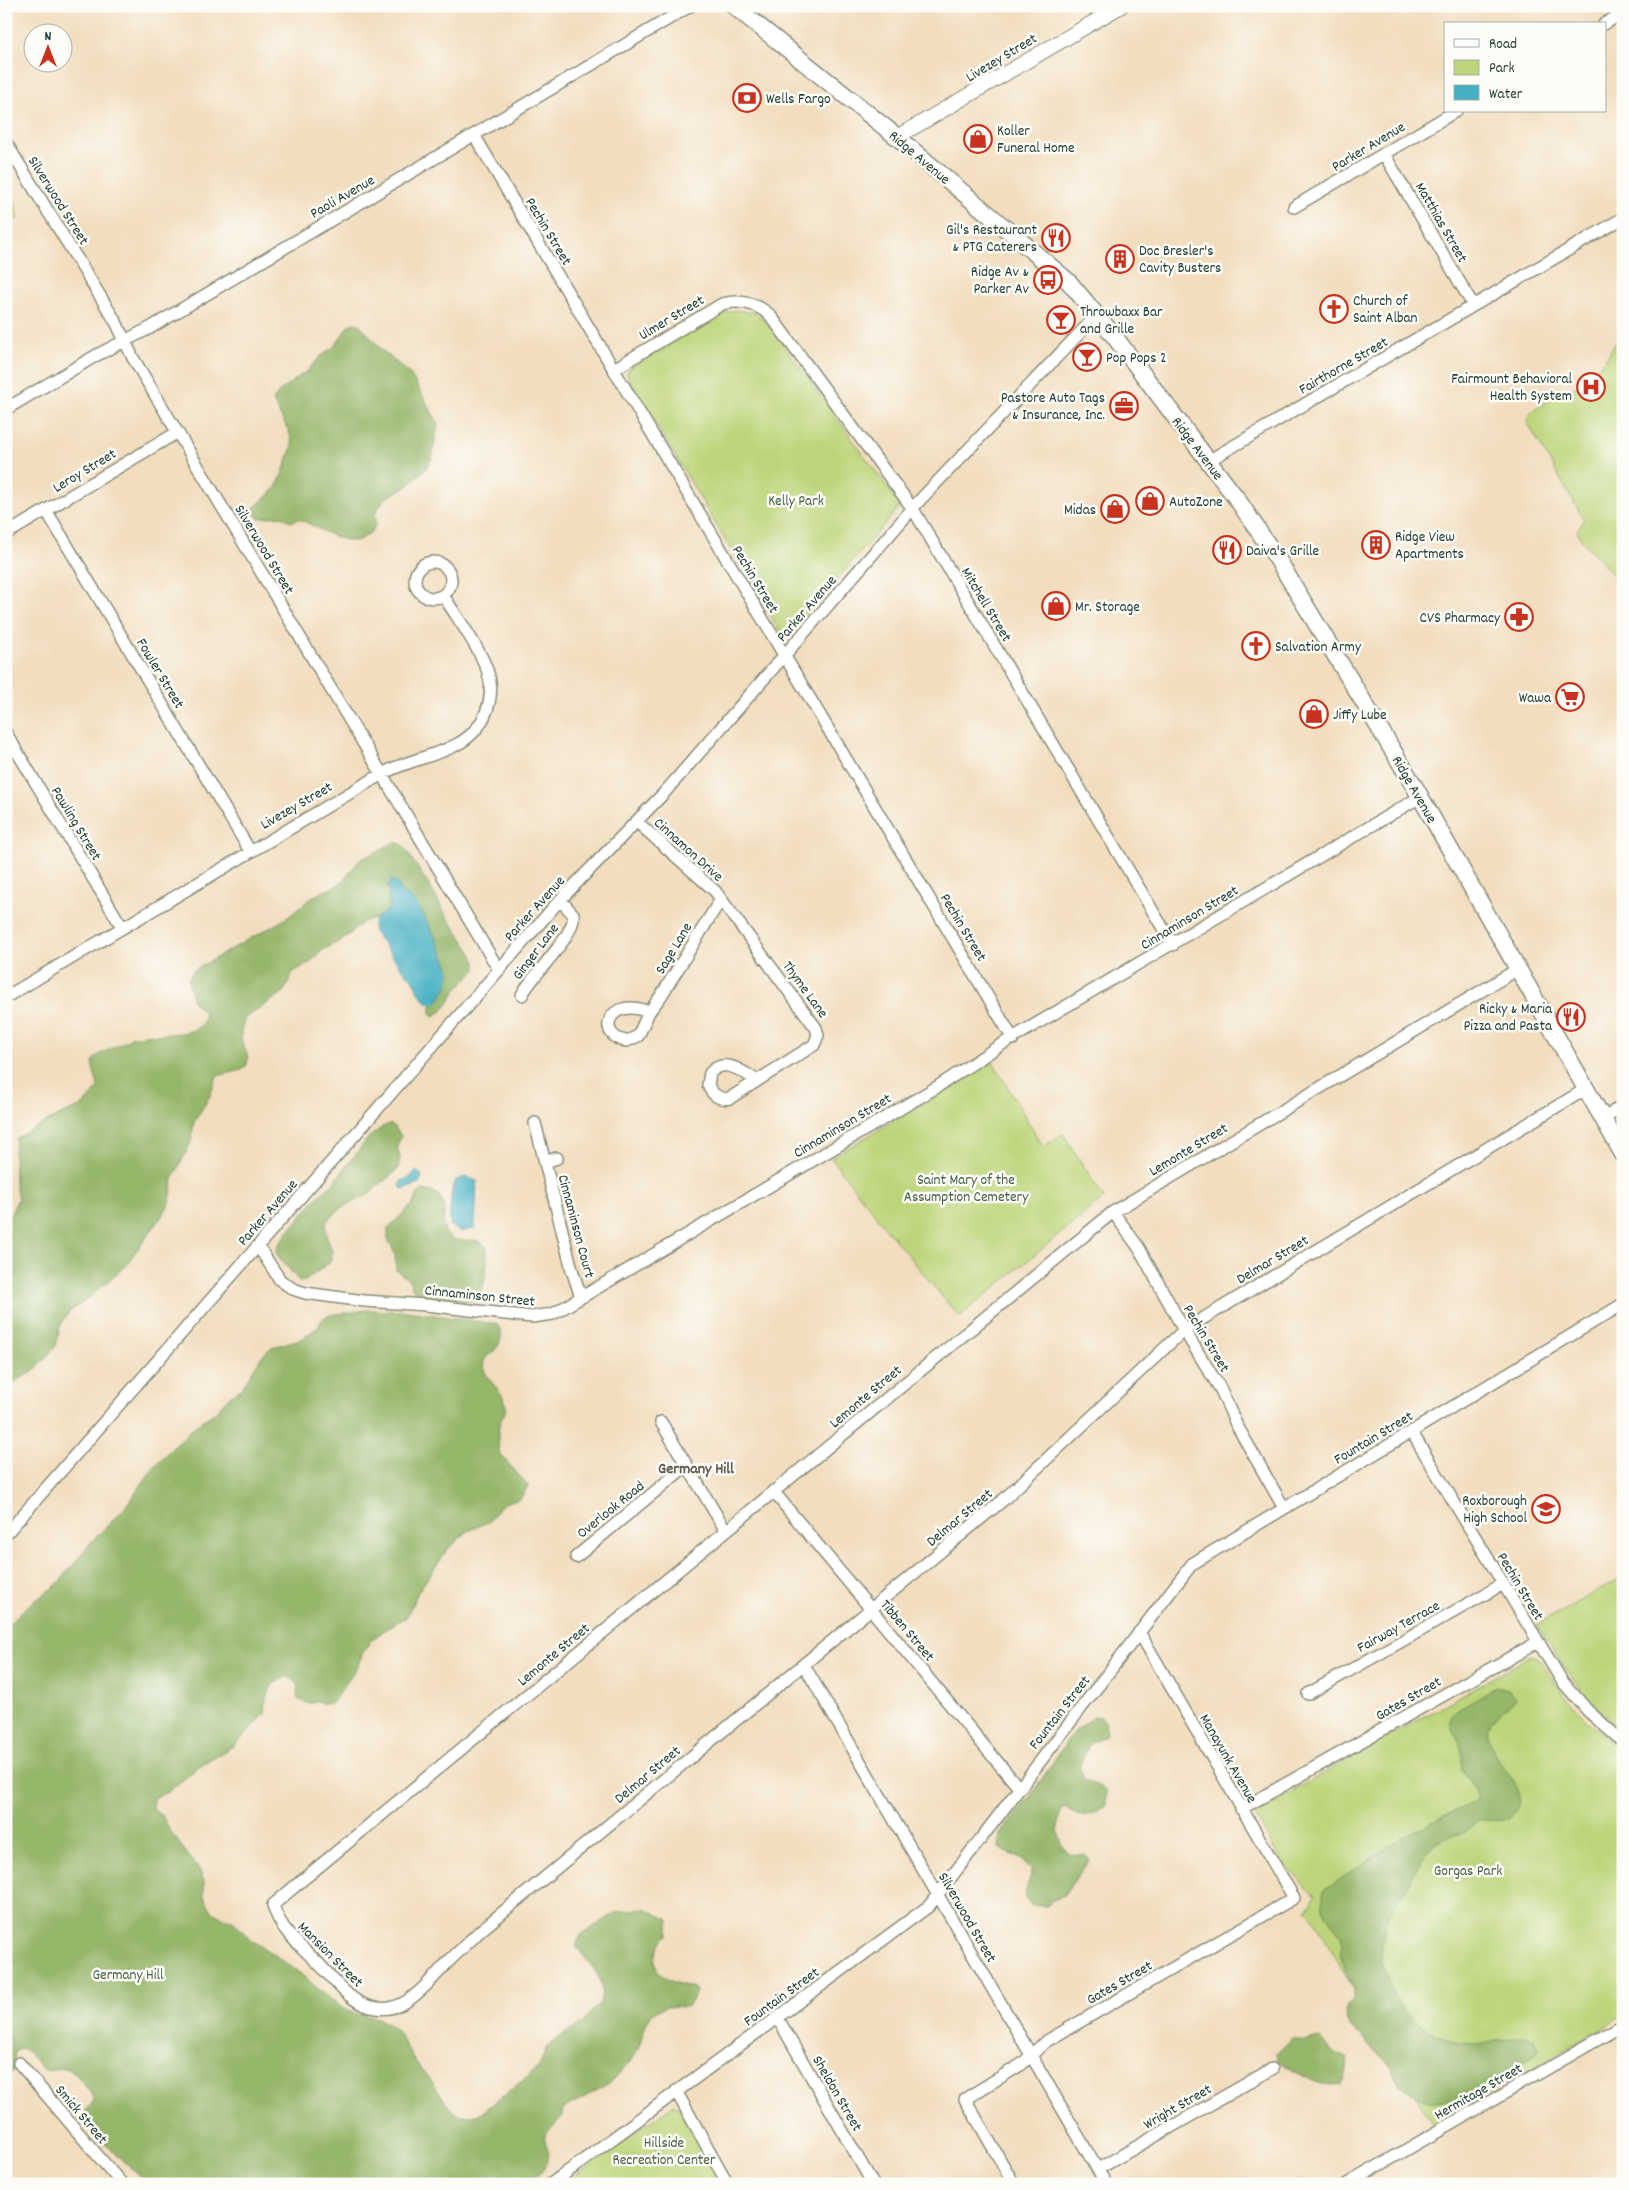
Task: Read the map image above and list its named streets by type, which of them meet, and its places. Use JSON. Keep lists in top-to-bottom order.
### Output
{
  "streets": {
    "main road": ["Ridge Avenue"],
    "street": [
      "Livezey Street",
      "Parker Avenue",
      "Paoli Avenue",
      "Silverwood Street",
      "Matthias Street",
      "Pechin Street",
      "Ulmer Street",
      "Fairthorne Street",
      "Leroy Street",
      "Mitchell Street",
      "Fowler Street",
      "Pawling Street",
      "Cinnamon Drive",
      "Cinnaminson Street",
      "Sage Lane",
      "Ginger Lane",
      "Thyme Lane",
      "Lemonte Street",
      "Cinnaminson Court",
      "Delmar Street",
      "Fountain Street",
      "Overlook Road",
      "Fairway Terrace",
      "Tibben Street",
      "Gates Street",
      "Manayunk Avenue",
      "Mansion Street",
      "Hermitage Street",
      "Sheldon Street",
      "Wright Street",
      "Smick Street"
    ]
  },
  "crossings": [
    ["Livezey Street", "Ridge Avenue"],
    ["Livezey Street", "Silverwood Street"],
    ["Livezey Street", "Fowler Street"],
    ["Livezey Street", "Pawling Street"],
    ["Parker Avenue", "Ridge Avenue"],
    ["Parker Avenue", "Silverwood Street"],
    ["Parker Avenue", "Matthias Street"],
    ["Parker Avenue", "Pechin Street"],
    ["Parker Avenue", "Mitchell Street"],
    ["Parker Avenue", "Cinnamon Drive"],
    ["Parker Avenue", "Cinnaminson Street"],
    ["Parker Avenue", "Ginger Lane"],
    ["Ridge Avenue", "Fairthorne Street"],
    ["Ridge Avenue", "Cinnaminson Street"],
    ["Ridge Avenue", "Lemonte Street"],
    ["Ridge Avenue", "Delmar Street"],
    ["Paoli Avenue", "Silverwood Street"],
    ["Paoli Avenue", "Pechin Street"],
    ["Silverwood Street", "Leroy Street"],
    ["Silverwood Street", "Delmar Street"],
    ["Silverwood Street", "Fountain Street"],
    ["Silverwood Street", "Gates Street"],
    ["Silverwood Street", "Wright Street"],
    ["Matthias Street", "Fairthorne Street"],
    ["Pechin Street", "Ulmer Street"],
    ["Pechin Street", "Cinnaminson Street"],
    ["Pechin Street", "Lemonte Street"],
    ["Pechin Street", "Delmar Street"],
    ["Pechin Street", "Fountain Street"],
    ["Pechin Street", "Fairway Terrace"],
    ["Pechin Street", "Gates Street"],
    ["Ulmer Street", "Mitchell Street"],
    ["Leroy Street", "Fowler Street"],
    ["Mitchell Street", "Cinnaminson Street"],
    ["Cinnamon Drive", "Sage Lane"],
    ["Cinnamon Drive", "Thyme Lane"],
    ["Cinnaminson Street", "Cinnaminson Court"],
    ["Sage Lane", "Thyme Lane"],
    ["Lemonte Street", "Tibben Street"],
    ["Lemonte Street", "Mansion Street"],
    ["Delmar Street", "Tibben Street"],
    ["Delmar Street", "Mansion Street"],
    ["Fountain Street", "Tibben Street"],
    ["Fountain Street", "Manayunk Avenue"],
    ["Fountain Street", "Sheldon Street"],
    ["Gates Street", "Manayunk Avenue"]
  ],
  "districts": ["Germany Hill"],
  "parks": [
    "Kelly Park",
    "Saint Mary of the Assumption Cemetery",
    "Gorgas Park",
    "Germany Hill",
    "Hillside Recreation Center"
  ],
  "places": {
    "bank": ["Wells Fargo"],
    "shop": [
      "Koller Funeral Home",
      "AutoZone",
      "Midas",
      "Mr. Storage",
      "Jiffy Lube"
    ],
    "restaurant": ["Gil's Restaurant & PTG Caterers", "Daiva's Grille", "Ricky & Maria Pizza and Pasta"],
    "building": ["Doc Bresler's Cavity Busters", "Ridge View Apartments"],
    "bus stop": ["Ridge Av & Parker Av"],
    "church": ["Church of Saint Alban", "Salvation Army"],
    "bar": ["Throwbaxx Bar and Grille", "Pop Pops 2"],
    "hospital": ["Fairmount Behavioral Health System"],
    "office": ["Pastore Auto Tags & Insurance, Inc."],
    "pharmacy": ["CVS Pharmacy"],
    "supermarket": ["Wawa"],
    "school or university": ["Roxborough High School"]
  },
  "legend": ["Road", "Park", "Water"],
  "north": "top"
}
